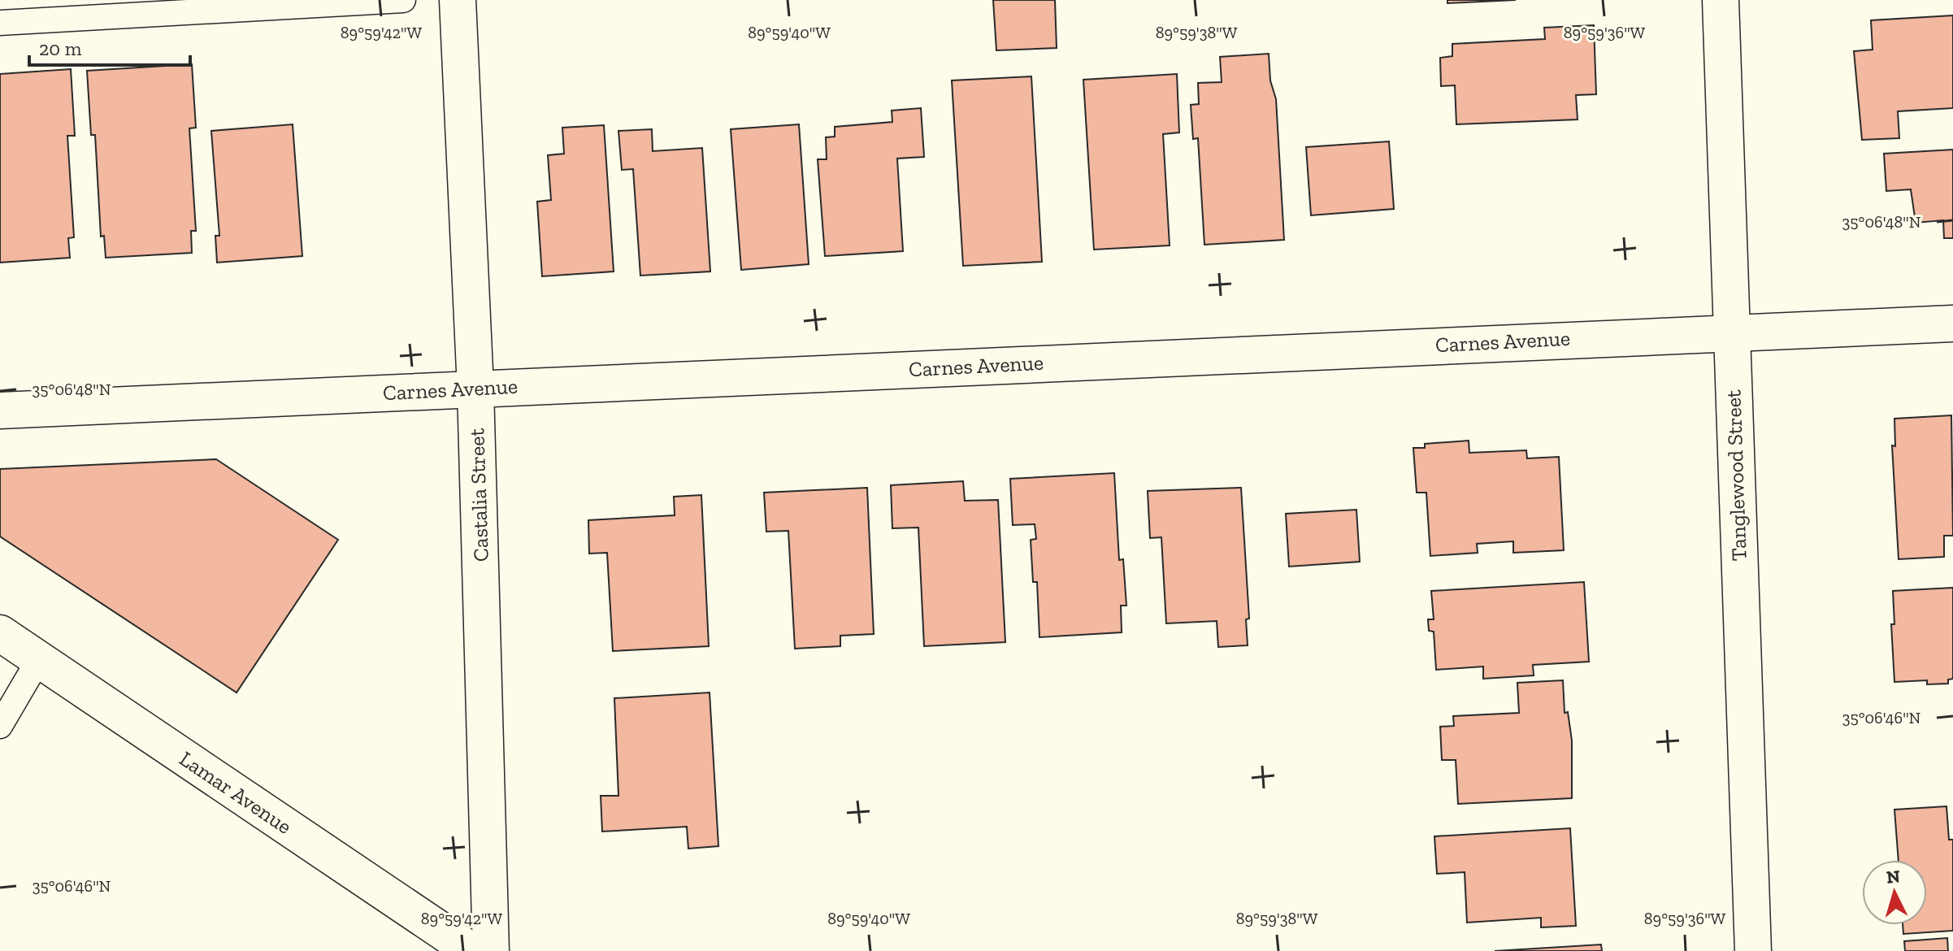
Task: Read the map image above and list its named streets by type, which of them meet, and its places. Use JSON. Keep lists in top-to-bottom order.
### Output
{
  "streets": {
    "street": [
      "Carnes Avenue",
      "Tanglewood Street",
      "Castalia Street",
      "Lamar Avenue"
    ]
  },
  "crossings": [
    ["Carnes Avenue", "Tanglewood Street"],
    ["Carnes Avenue", "Castalia Street"]
  ],
  "scale_bar": "20 m",
  "north": "top",
  "coordinates": [
    "89°59'42\"W",
    "89°59'40\"W",
    "89°59'38\"W",
    "89°59'36\"W",
    "35°06'48\"N",
    "35°06'46\"N"
  ]
}
